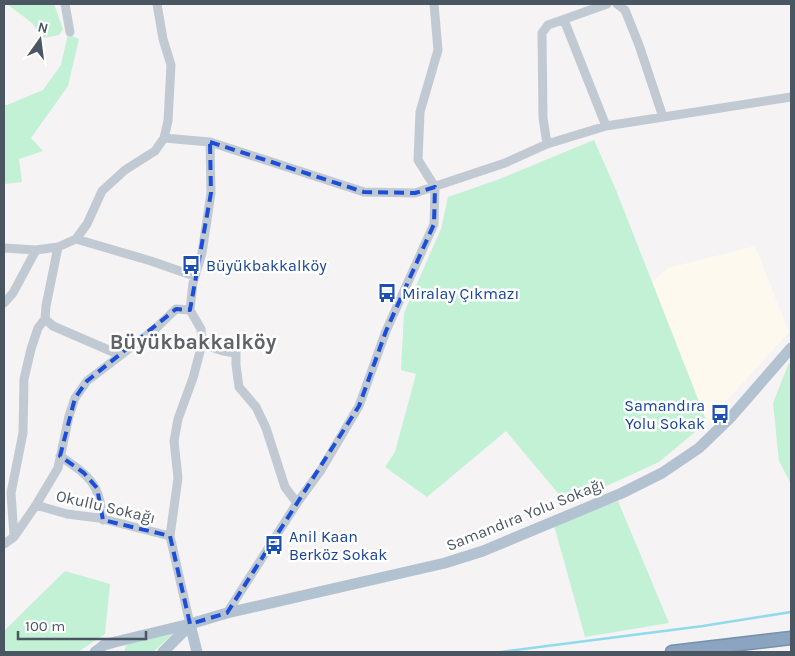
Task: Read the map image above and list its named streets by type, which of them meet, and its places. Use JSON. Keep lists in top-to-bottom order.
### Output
{
  "streets": {
    "main road": ["Samandıra Yolu Sokağı"],
    "street": ["Okullu Sokağı"]
  },
  "districts": ["Büyükbakkalköy"],
  "places": {
    "bus stop": [
      "Büyükbakkalköy",
      "Miralay Çıkmazı",
      "Samandıra Yolu Sokak",
      "Anil Kaan Berköz Sokak"
    ]
  },
  "scale_bar": "100 m",
  "north": "top"
}
